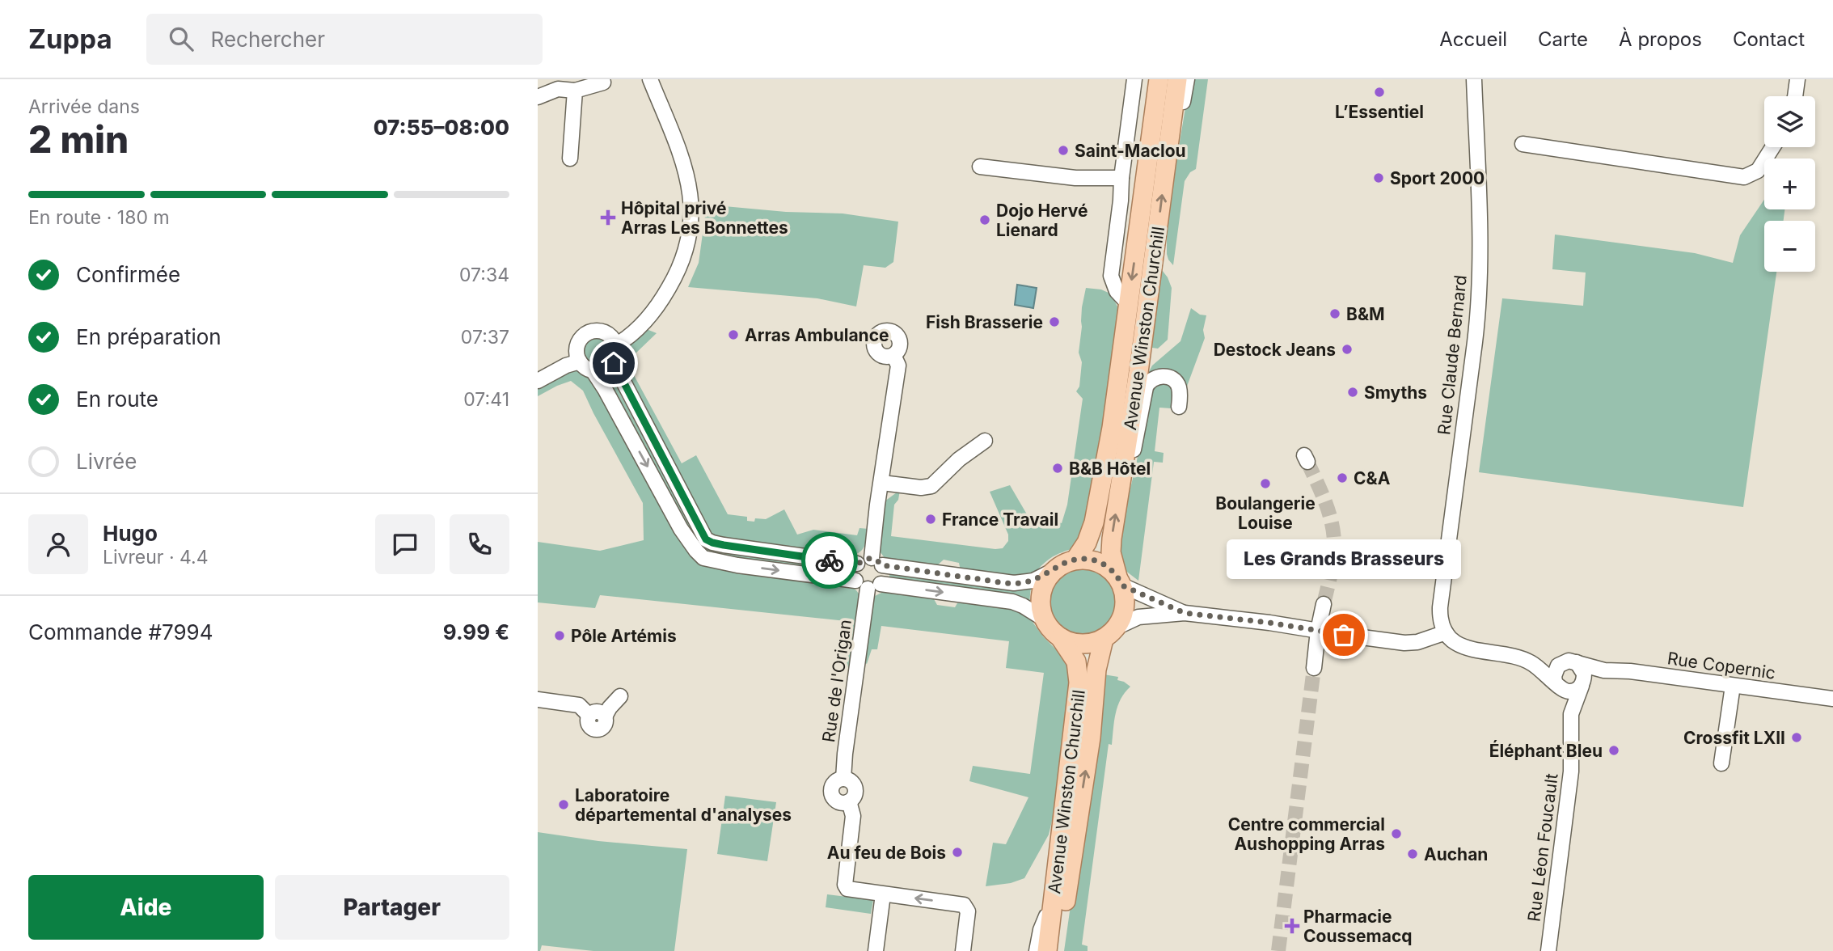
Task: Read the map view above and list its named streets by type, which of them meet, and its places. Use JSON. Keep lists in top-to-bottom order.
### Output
{
  "streets": {
    "main road": ["Avenue Winston Churchill"],
    "street": [
      "Rue Claude Bernard",
      "Rue Copernic",
      "Rue de l'Origan",
      "Rue Léon Foucault"
    ]
  },
  "crossings": [
    ["Rue Claude Bernard", "Rue Copernic"],
    ["Rue Copernic", "Rue Léon Foucault"]
  ],
  "places": {
    "other": [
      "L’Essentiel",
      "Saint-Maclou",
      "Sport 2000",
      "Dojo Hervé Lienard",
      "B&M",
      "Fish Brasserie",
      "Arras Ambulance",
      "Destock Jeans",
      "Smyths",
      "B&B Hôtel",
      "C&A",
      "Boulangerie Louise",
      "France Travail",
      "Les Grands Brasseurs",
      "Pôle Artémis",
      "Crossfit LXII",
      "Éléphant Bleu",
      "Laboratoire départemental d'analyses",
      "Centre commercial Aushopping Arras",
      "Au feu de Bois",
      "Auchan"
    ],
    "health": ["Hôpital privé Arras Les Bonnettes", "Pharmacie Coussemacq"]
  },
  "page": {
    "header": "Zuppa",
    "search": "Rechercher",
    "nav": [
      "Accueil",
      "Carte",
      "À propos",
      "Contact"
    ],
    "heading": ["2 min", "Arrivée dans", "07:55–08:00"],
    "panel": [
      "Hugo",
      "Livreur · 4.4",
      "Commande #7994",
      "9.99 €"
    ],
    "map_buttons": ["+", "−"],
    "bar": "En route · 180 m",
    "list": [
      ["Confirmée", "07:34"],
      ["En préparation", "07:37"],
      ["En route", "07:41"],
      "Livrée"
    ],
    "bubble": "Les Grands Brasseurs",
    "buttons": ["Aide", "Partager"]
  }
}
